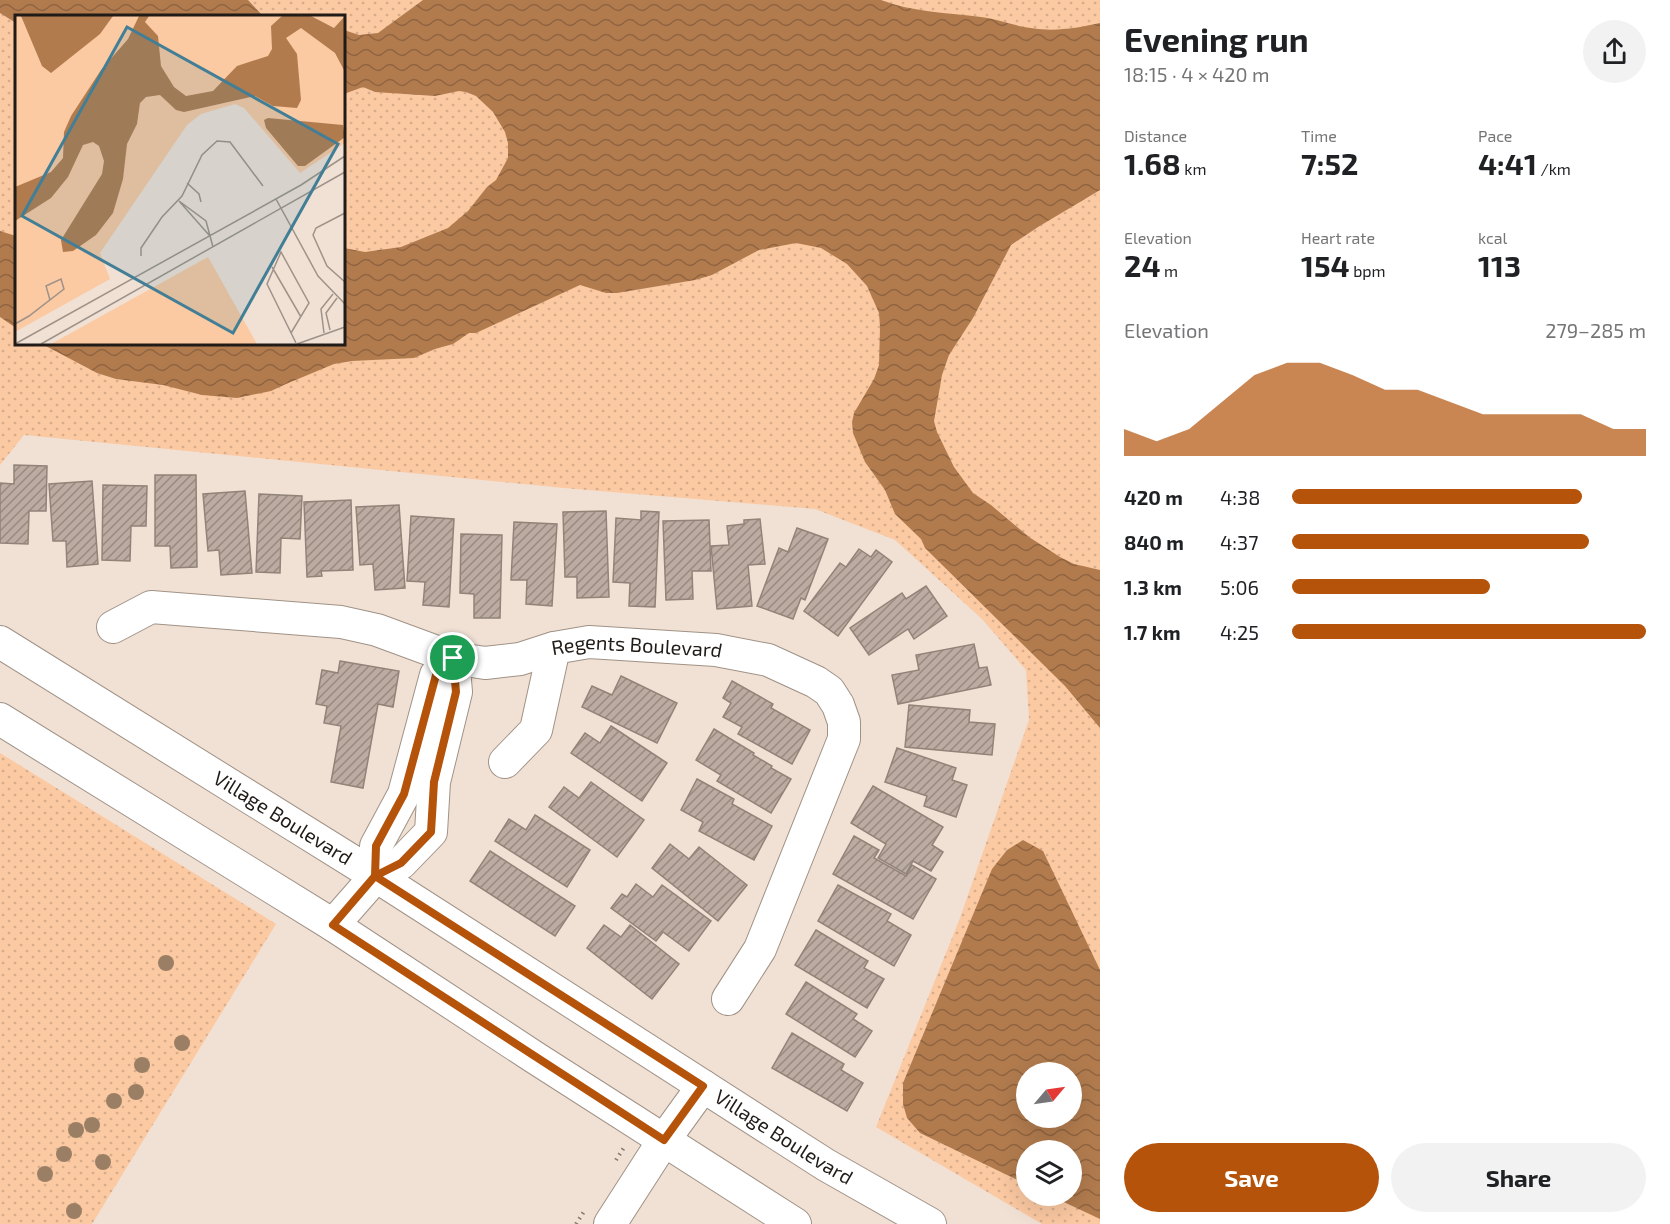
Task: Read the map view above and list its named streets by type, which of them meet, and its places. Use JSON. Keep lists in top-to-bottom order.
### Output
{
  "streets": {
    "street": ["Regents Boulevard", "Village Boulevard"]
  },
  "north": "top right",
  "page": {
    "heading": ["Evening run", "18:15 · 4 × 420 m"],
    "stats": [
      ["Distance", "1.68 km"],
      ["Time", "7:52"],
      ["Pace", "4:41 /km"],
      ["Elevation", "24 m"],
      ["Heart rate", "154 bpm"],
      ["kcal", "113"]
    ],
    "chart": ["Elevation", "279–285 m"],
    "list": [
      {
        "name": "420 m",
        "note": "4:38"
      },
      {
        "name": "840 m",
        "note": "4:37"
      },
      {
        "name": "1.3 km",
        "note": "5:06"
      },
      {
        "name": "1.7 km",
        "note": "4:25"
      }
    ],
    "buttons": ["Save", "Share"]
  }
}
